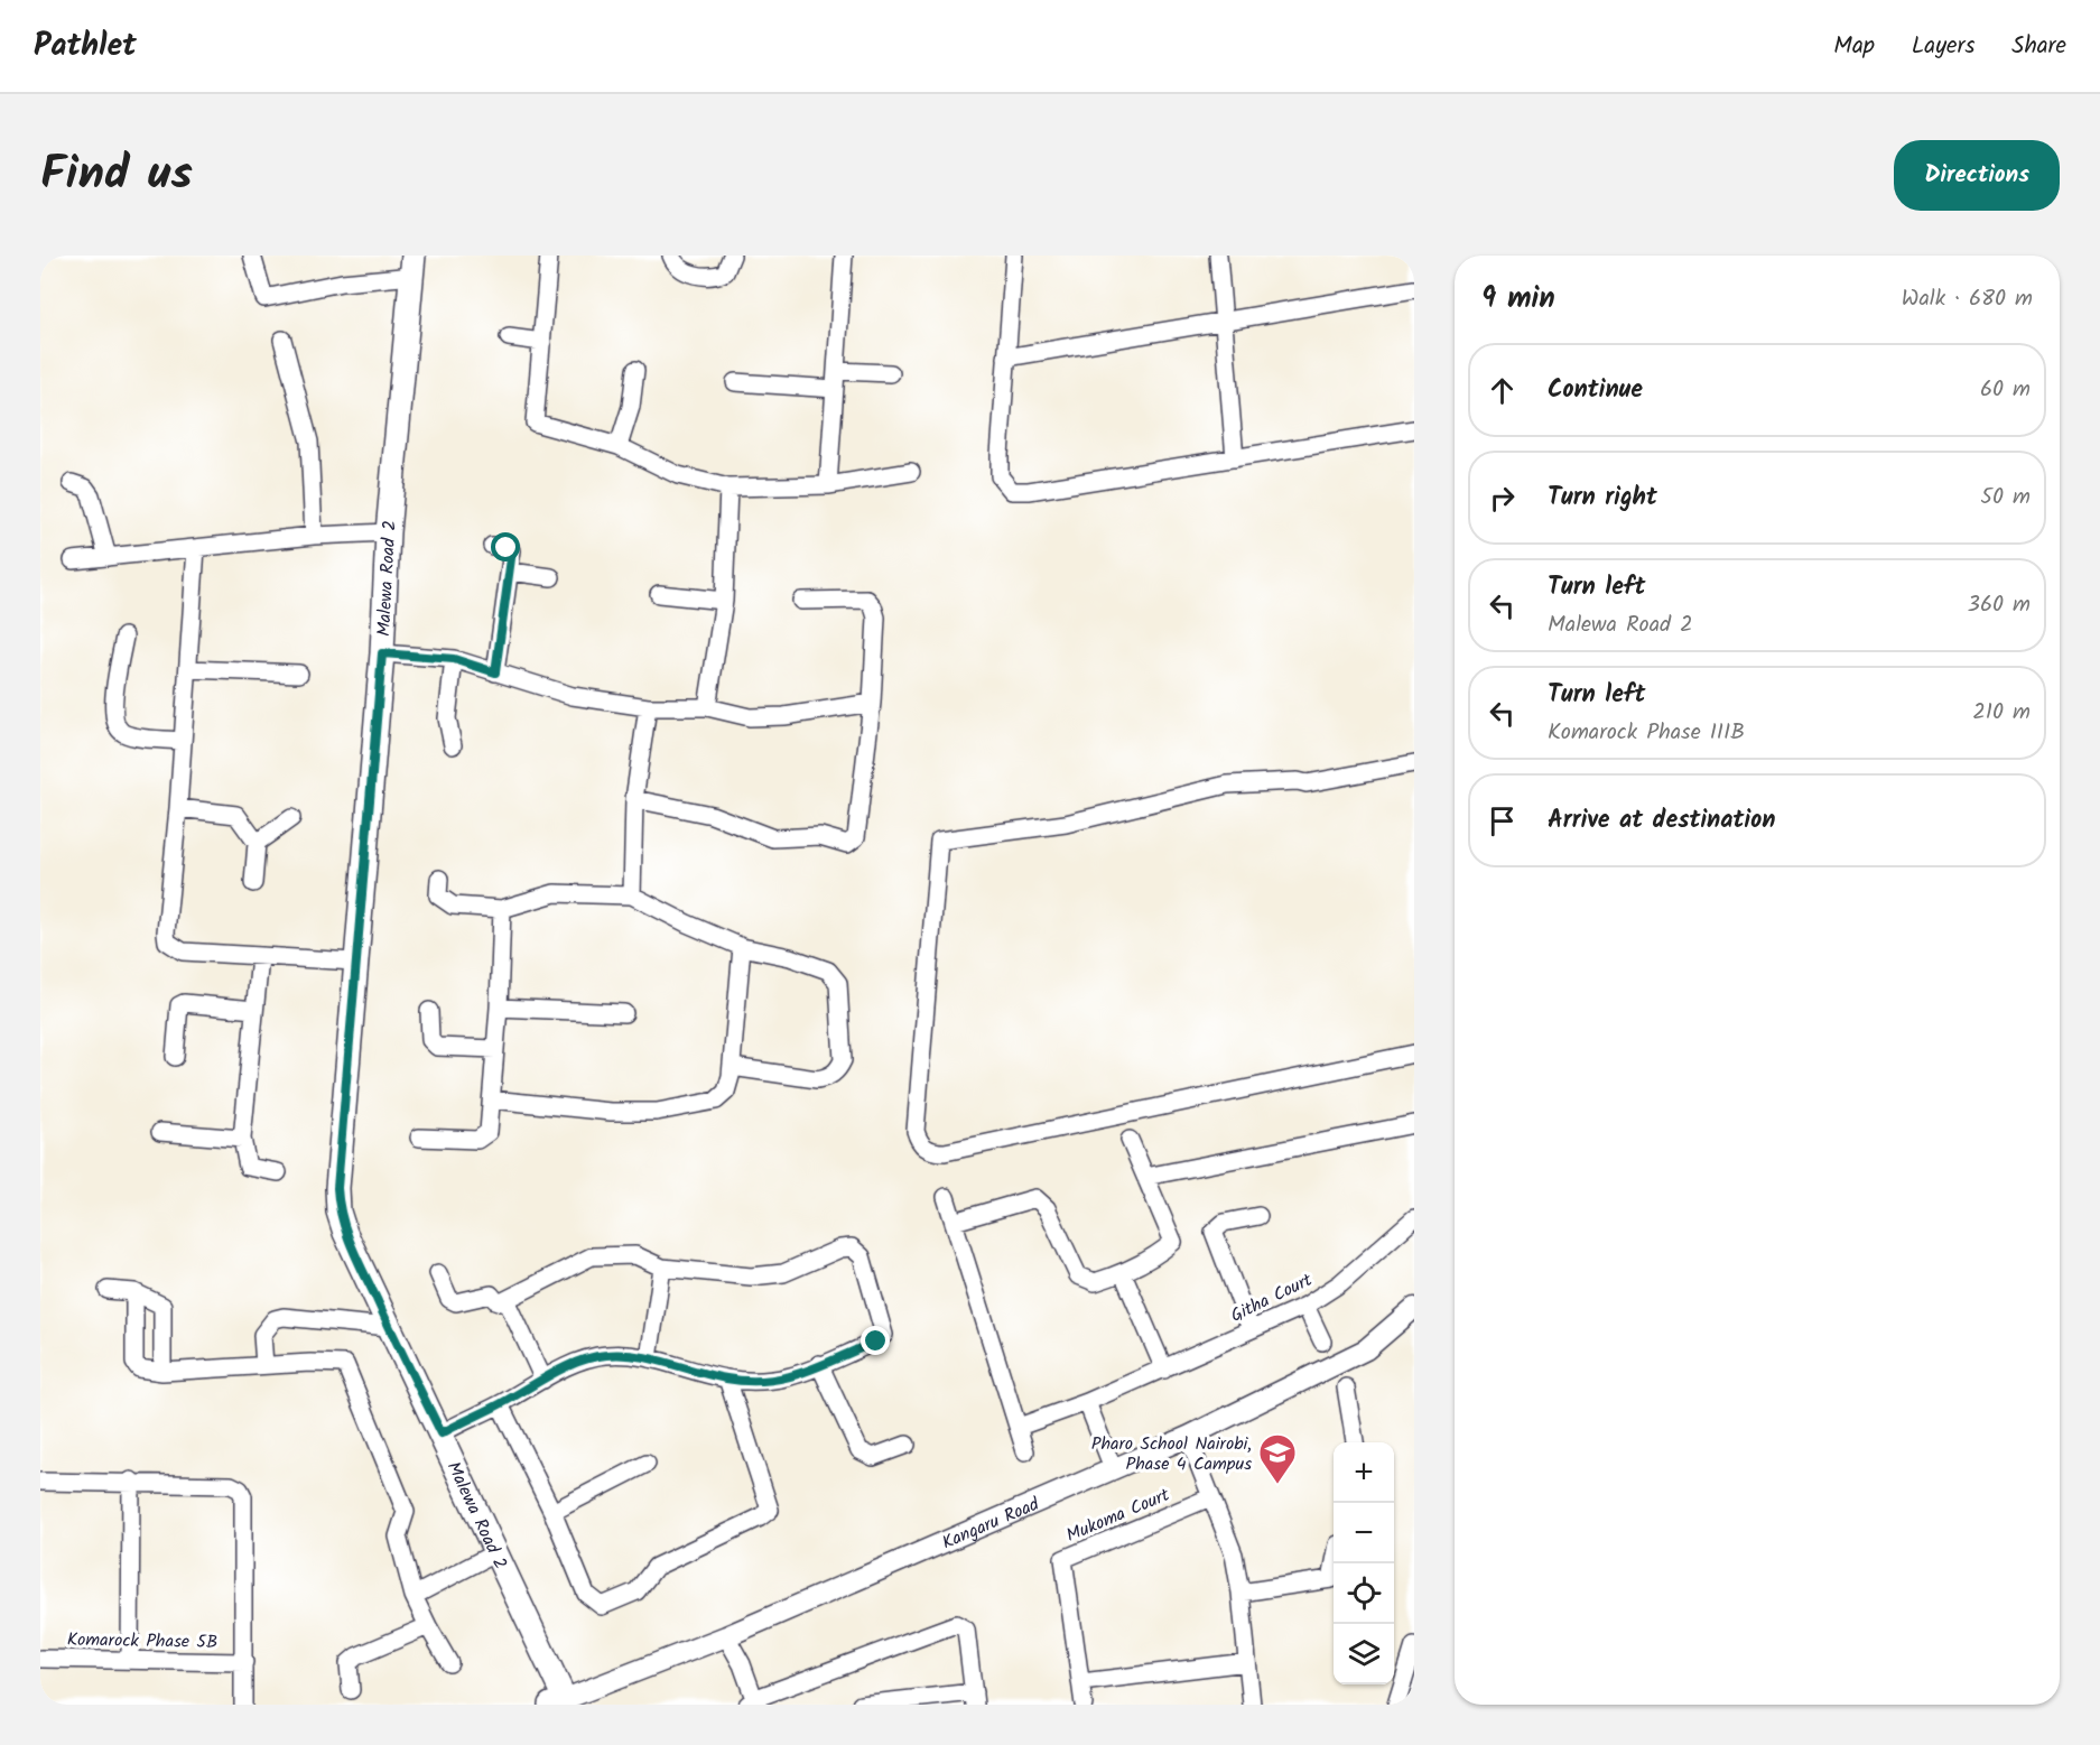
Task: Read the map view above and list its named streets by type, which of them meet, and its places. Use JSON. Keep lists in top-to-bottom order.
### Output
{
  "streets": {
    "main road": ["Malewa Road 2"],
    "street": [
      "Githa Court",
      "Mukoma Court",
      "Kangaru Road",
      "Komarock Phase 5B"
    ]
  },
  "crossings": [
    ["Malewa Road 2", "Kangaru Road"]
  ],
  "places": {
    "school or university": ["Pharo School Nairobi, Phase 4 Campus"]
  },
  "page": {
    "header": "Pathlet",
    "nav": ["Map", "Layers", "Share"],
    "title": "Find us",
    "buttons": "Directions",
    "heading": ["9 min", "Walk · 680 m"],
    "list": [
      ["Continue", "60 m"],
      ["Turn right", "50 m"],
      ["Turn left", "Malewa Road 2", "360 m"],
      ["Turn left", "Komarock Phase IIIB", "210 m"],
      "Arrive at destination"
    ],
    "map_buttons": ["+", "−"]
  }
}
